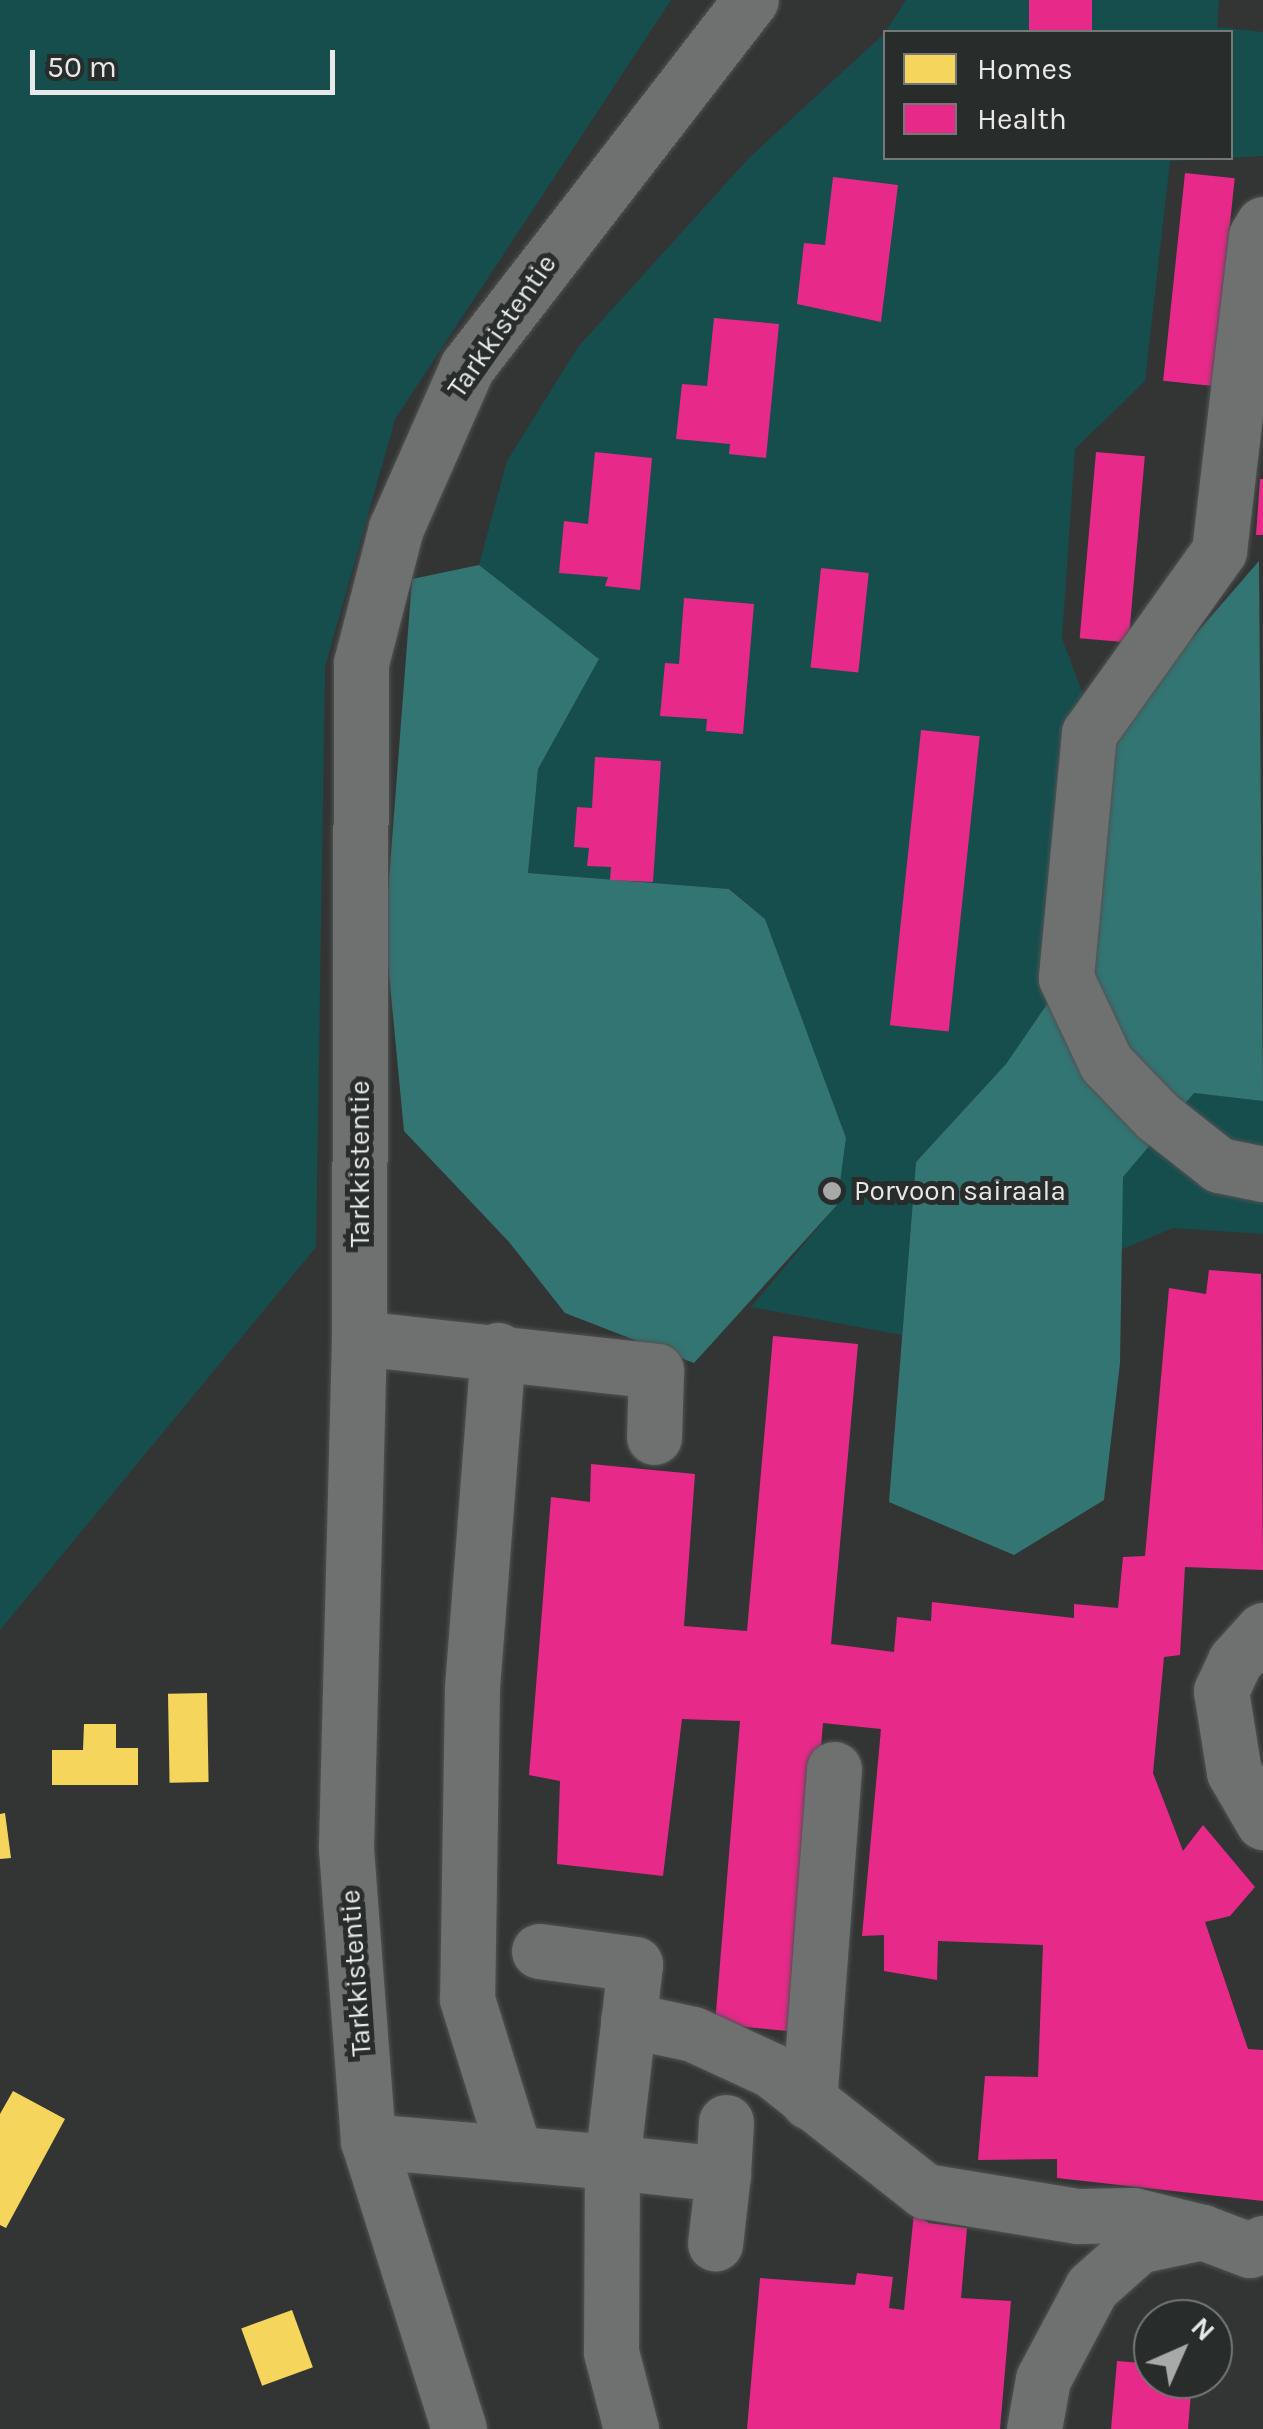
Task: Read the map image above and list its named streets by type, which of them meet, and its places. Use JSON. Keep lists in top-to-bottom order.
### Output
{
  "streets": {
    "street": ["Tarkkistentie"]
  },
  "places": ["Porvoon sairaala"],
  "legend": ["Homes", "Health"],
  "scale_bar": "50 m",
  "north": "top right"
}
